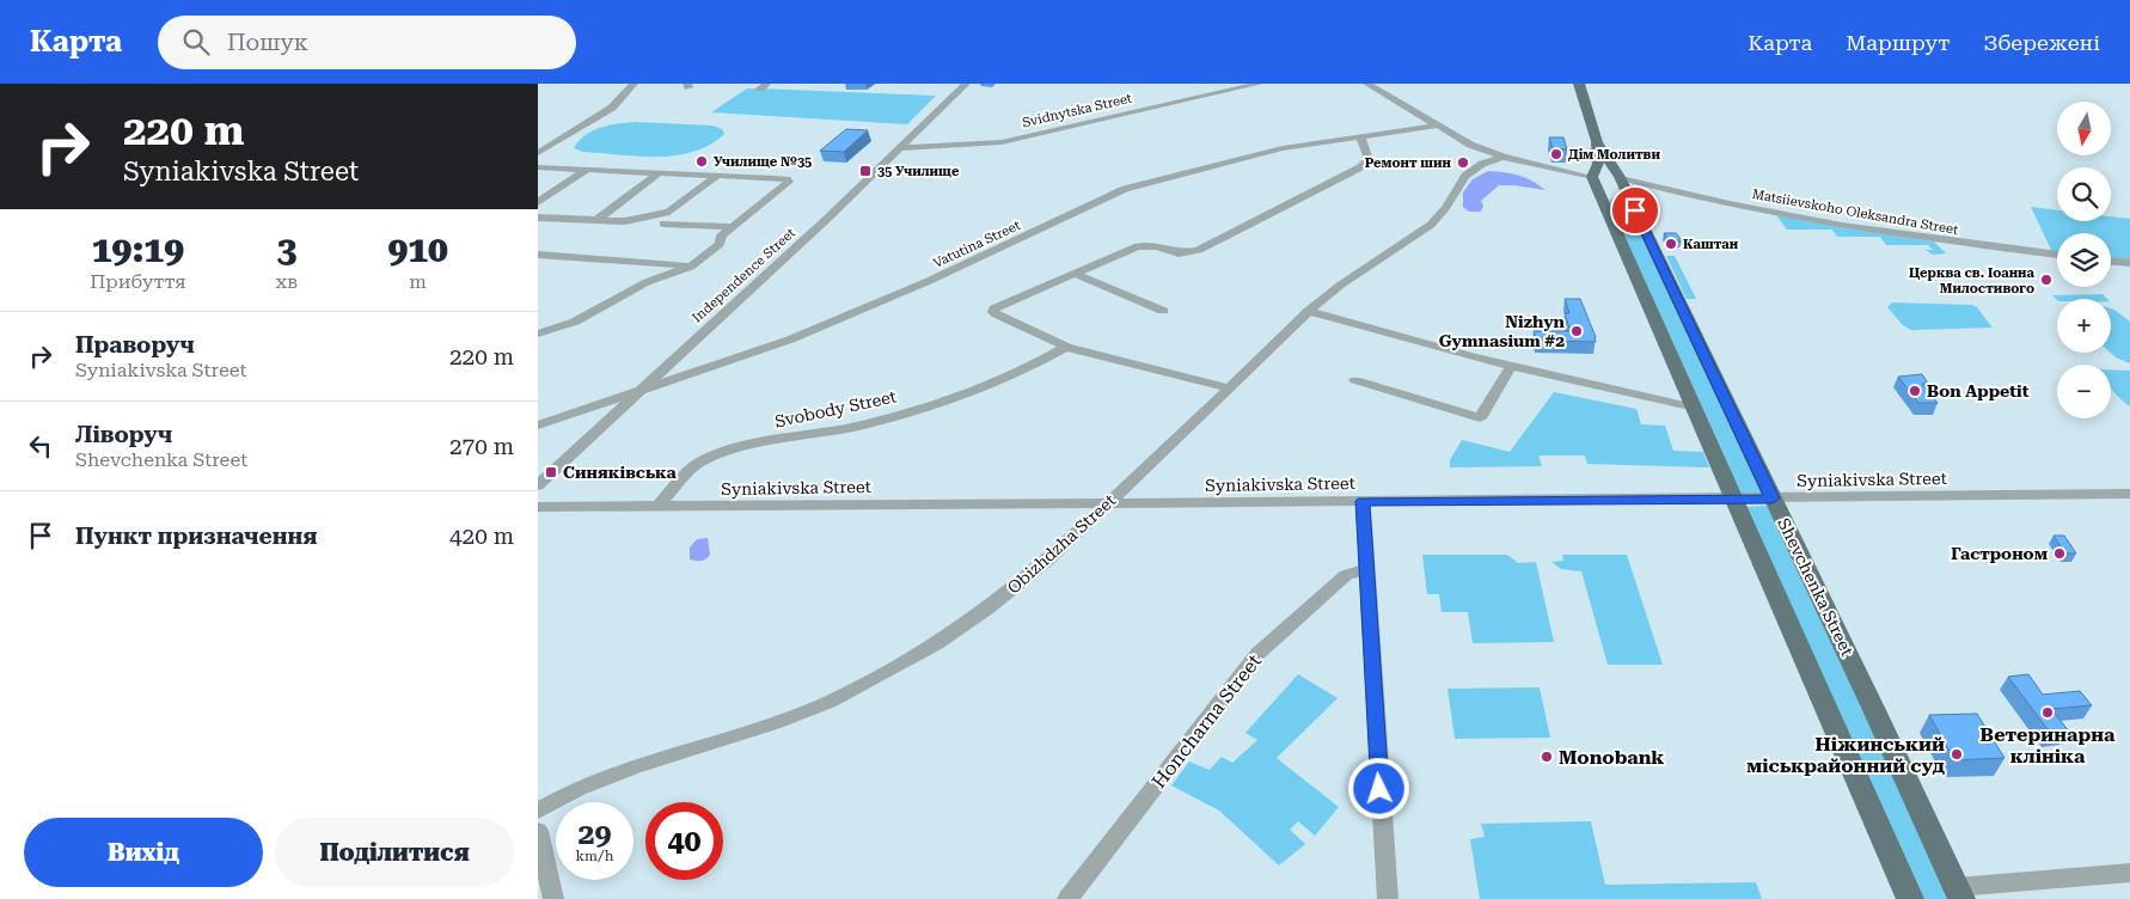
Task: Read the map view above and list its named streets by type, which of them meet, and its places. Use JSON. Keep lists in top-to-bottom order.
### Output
{
  "streets": {
    "main road": ["Shevchenka Street"],
    "street": [
      "Svidnytska Street",
      "Matsiievskoho Oleksandra Street",
      "Vatutina Street",
      "Independence Street",
      "Svobody Street",
      "Syniakivska Street",
      "Obizhdzha Street",
      "Honcharna Street"
    ]
  },
  "crossings": [
    ["Svidnytska Street", "Independence Street"],
    ["Matsiievskoho Oleksandra Street", "Shevchenka Street"],
    ["Vatutina Street", "Independence Street"],
    ["Svobody Street", "Syniakivska Street"],
    ["Syniakivska Street", "Obizhdzha Street"],
    ["Syniakivska Street", "Shevchenka Street"]
  ],
  "places": {
    "other": [
      "Дім Молитви",
      "Училище №35",
      "Ремонт шин",
      "Каштан",
      "Церква св. Іоанна Милостивого",
      "Nizhyn Gymnasium #2",
      "Bon Appetit",
      "Гастроном",
      "Ветеринарна клініка",
      "Ніжинський міськрайонний суд",
      "Monobank"
    ],
    "transit": ["35 Училище", "Синяківська"]
  },
  "north": "bottom",
  "page": {
    "header": "Карта",
    "search": "Пошук",
    "nav": ["Карта", "Маршрут", "Збережені"],
    "turn": ["220 m", "Syniakivska Street"],
    "map_buttons": ["+", "−"],
    "eta": [
      "19:19",
      "Прибуття",
      "3",
      "хв",
      "910",
      "m"
    ],
    "list": [
      {
        "name": "Праворуч",
        "note": "Syniakivska Street",
        "value": "220 m"
      },
      {
        "name": "Ліворуч",
        "note": "Shevchenka Street",
        "value": "270 m"
      },
      {
        "name": "Пункт призначення",
        "value": "420 m"
      }
    ],
    "speed": "29 km/h",
    "limit": "40",
    "buttons": ["Вихід", "Поділитися"]
  }
}
